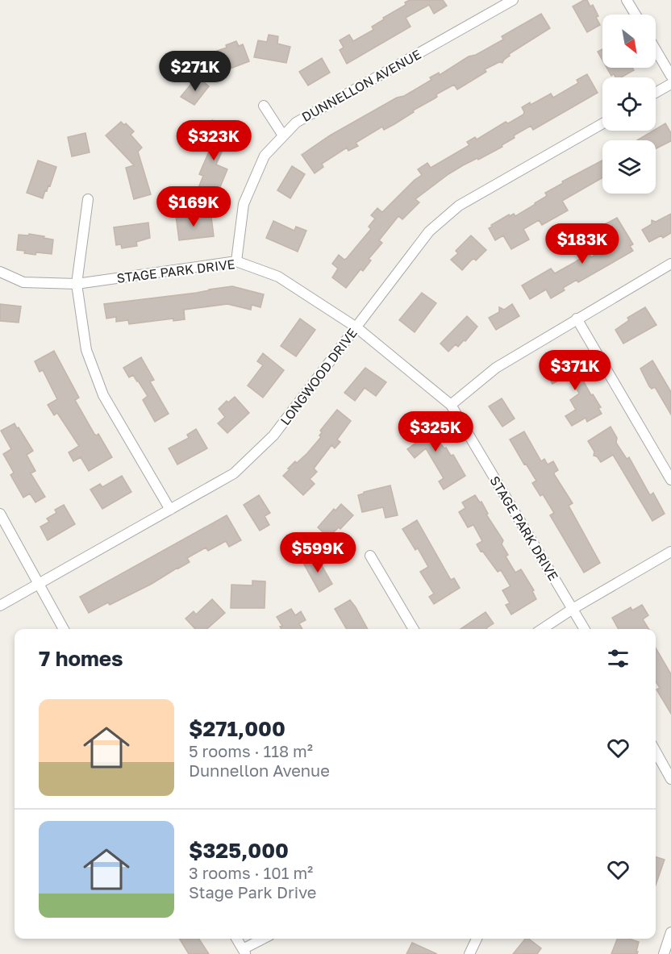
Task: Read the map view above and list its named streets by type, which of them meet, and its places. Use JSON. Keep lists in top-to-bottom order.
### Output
{
  "streets": {
    "street": ["DUNNELLON AVENUE", "STAGE PARK DRIVE", "LONGWOOD DRIVE"]
  },
  "crossings": [
    ["DUNNELLON AVENUE", "STAGE PARK DRIVE"],
    ["STAGE PARK DRIVE", "LONGWOOD DRIVE"]
  ],
  "north": "bottom right",
  "page": {
    "price": [
      "$271K",
      "$323K",
      "$169K",
      "$183K",
      "$371K",
      "$325K",
      "$599K"
    ],
    "heading": "7 homes",
    "list": [
      {
        "name": "$271,000",
        "note": "5 rooms · 118 m² · Dunnellon Avenue"
      },
      {
        "name": "$325,000",
        "note": "3 rooms · 101 m² · Stage Park Drive"
      }
    ]
  }
}
